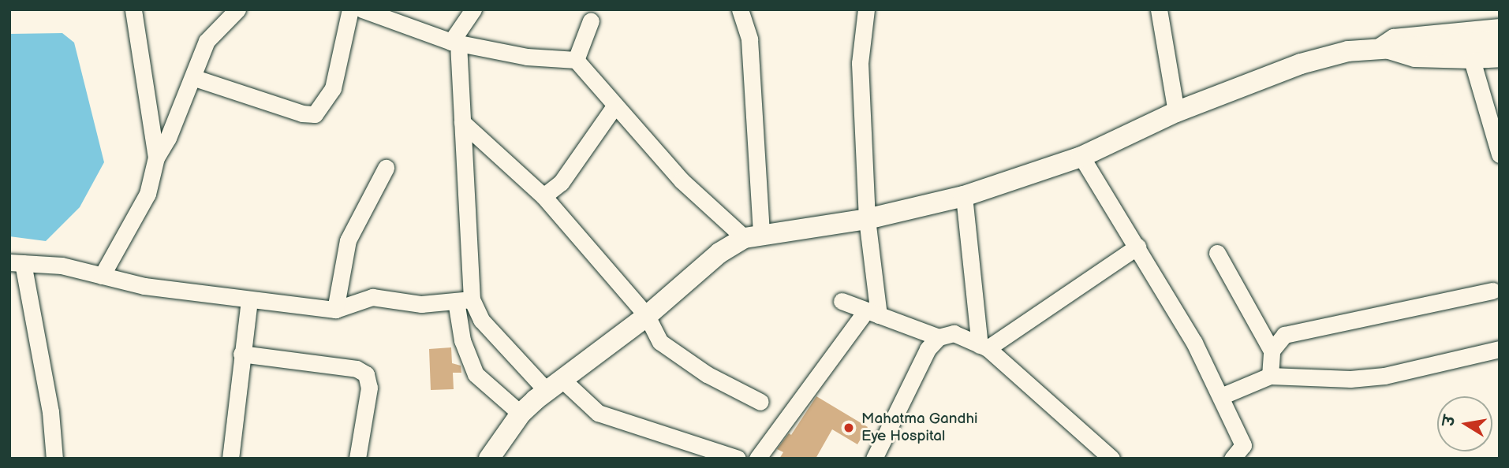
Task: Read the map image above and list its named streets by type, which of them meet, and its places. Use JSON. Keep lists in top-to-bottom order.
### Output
{
  "places": ["Mahatma Gandhi Eye Hospital"],
  "north": "left"
}
